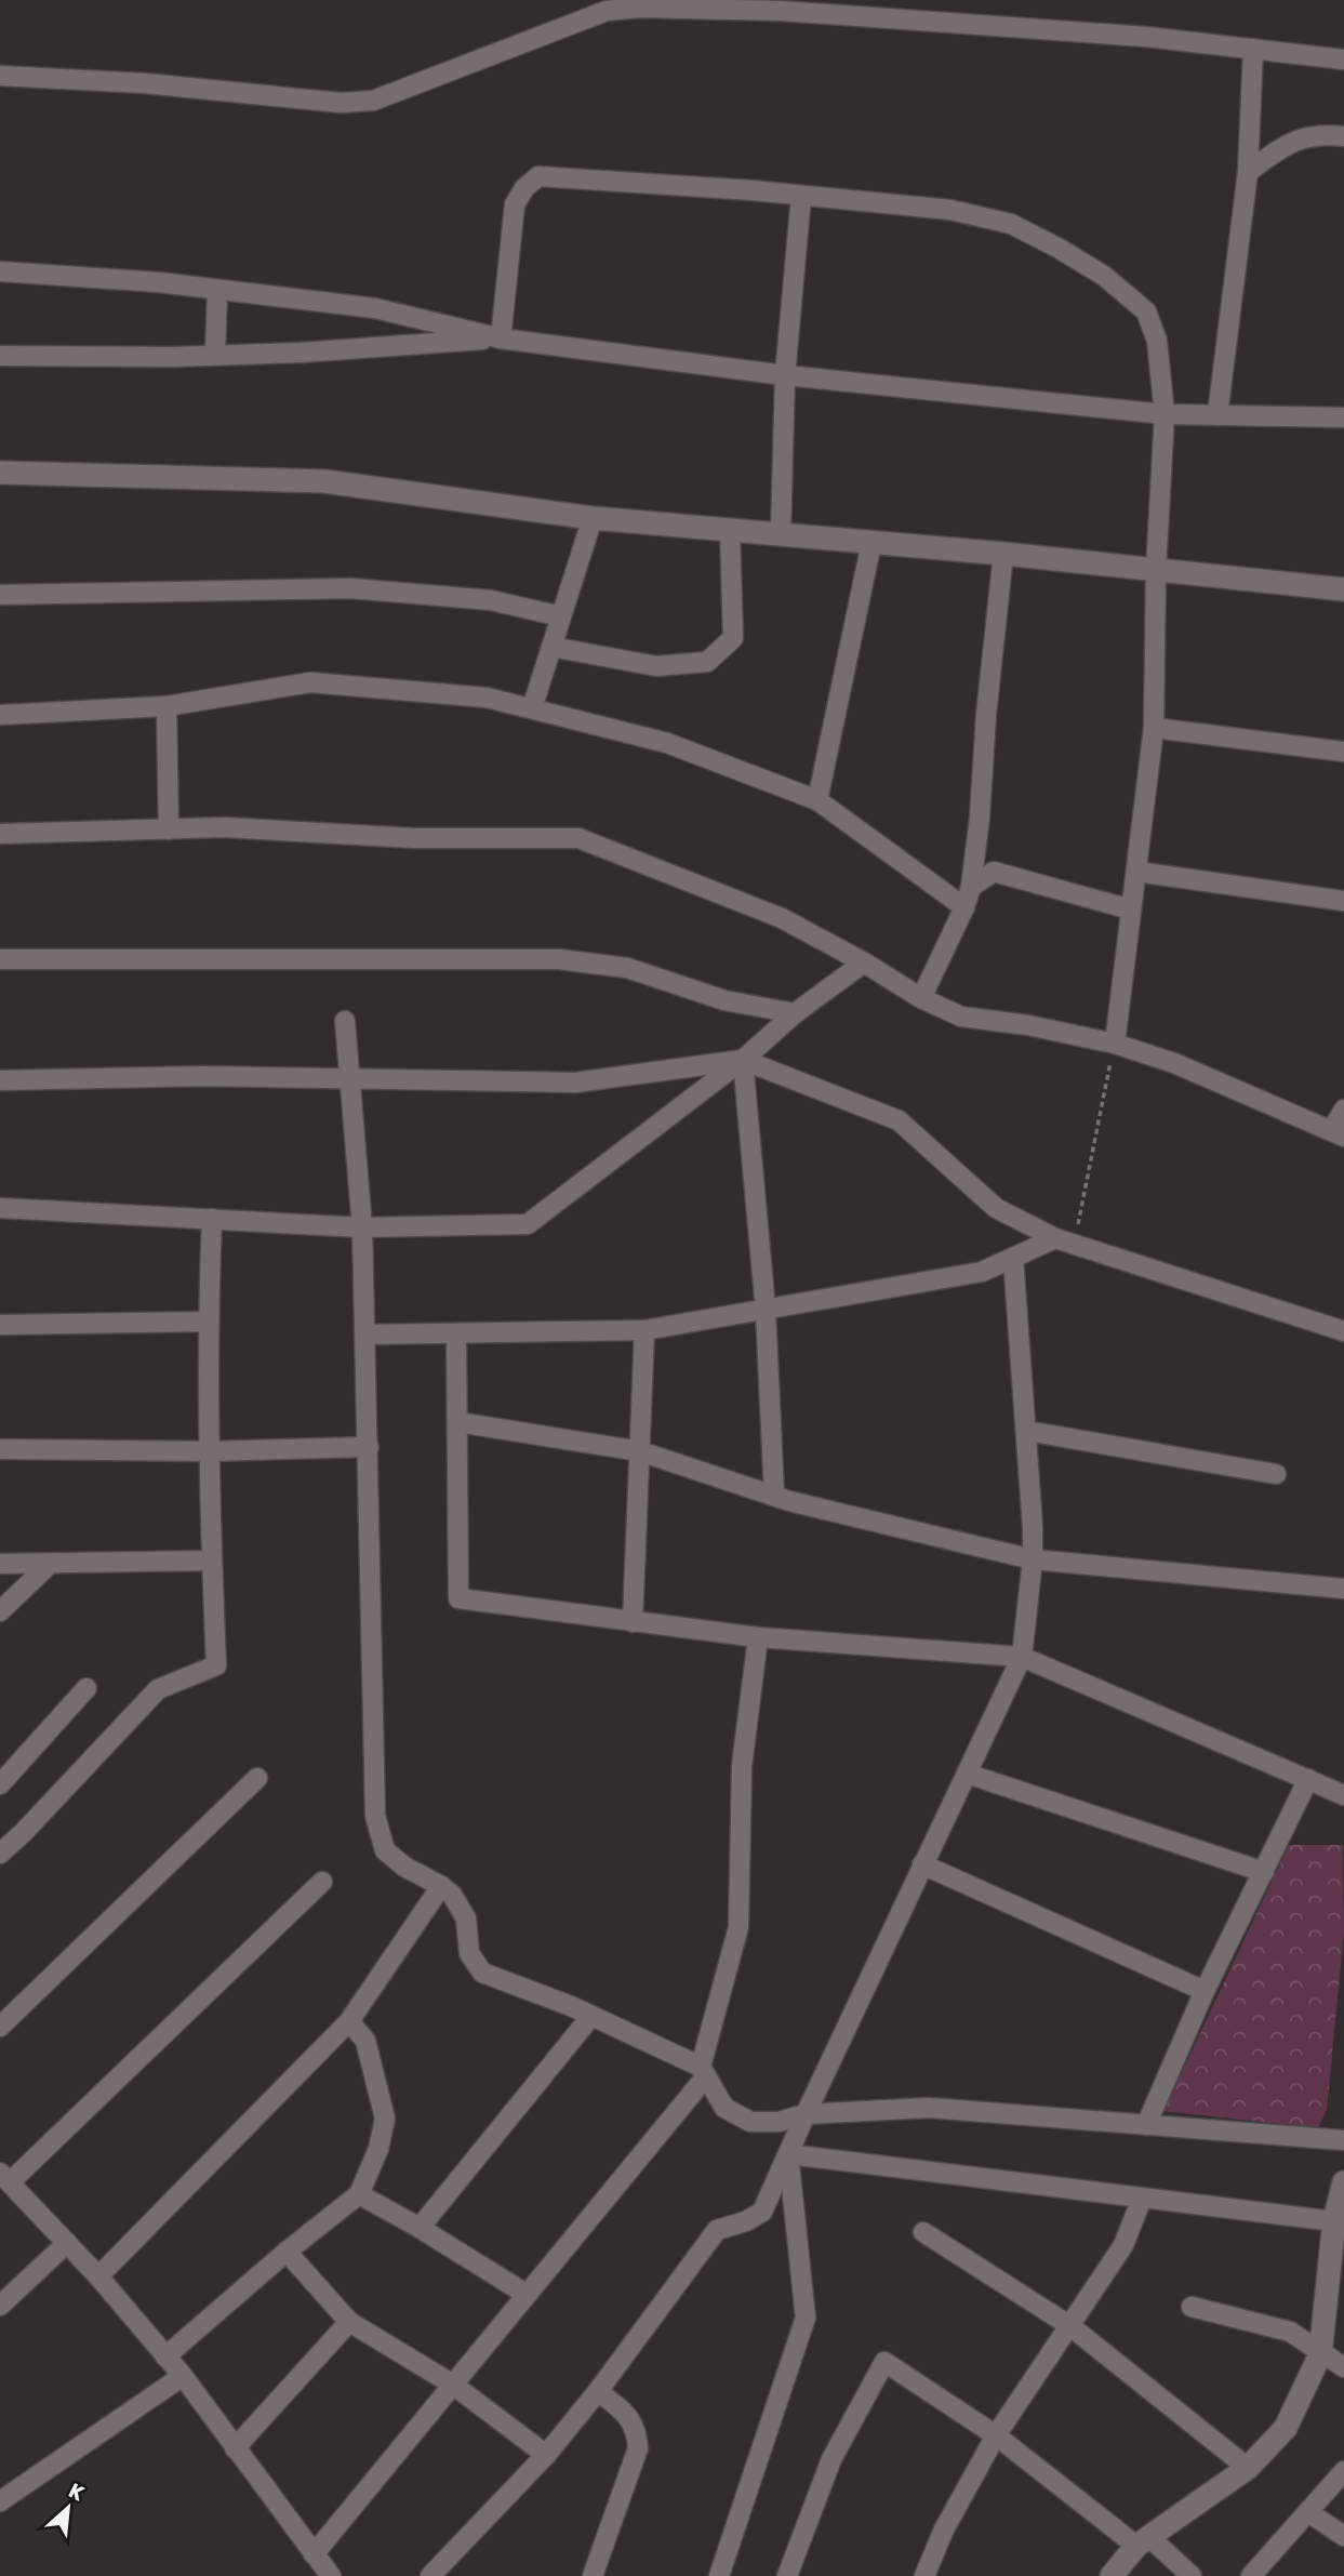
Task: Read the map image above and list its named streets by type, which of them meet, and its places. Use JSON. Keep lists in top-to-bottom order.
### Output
{
  "north": "top right"
}
